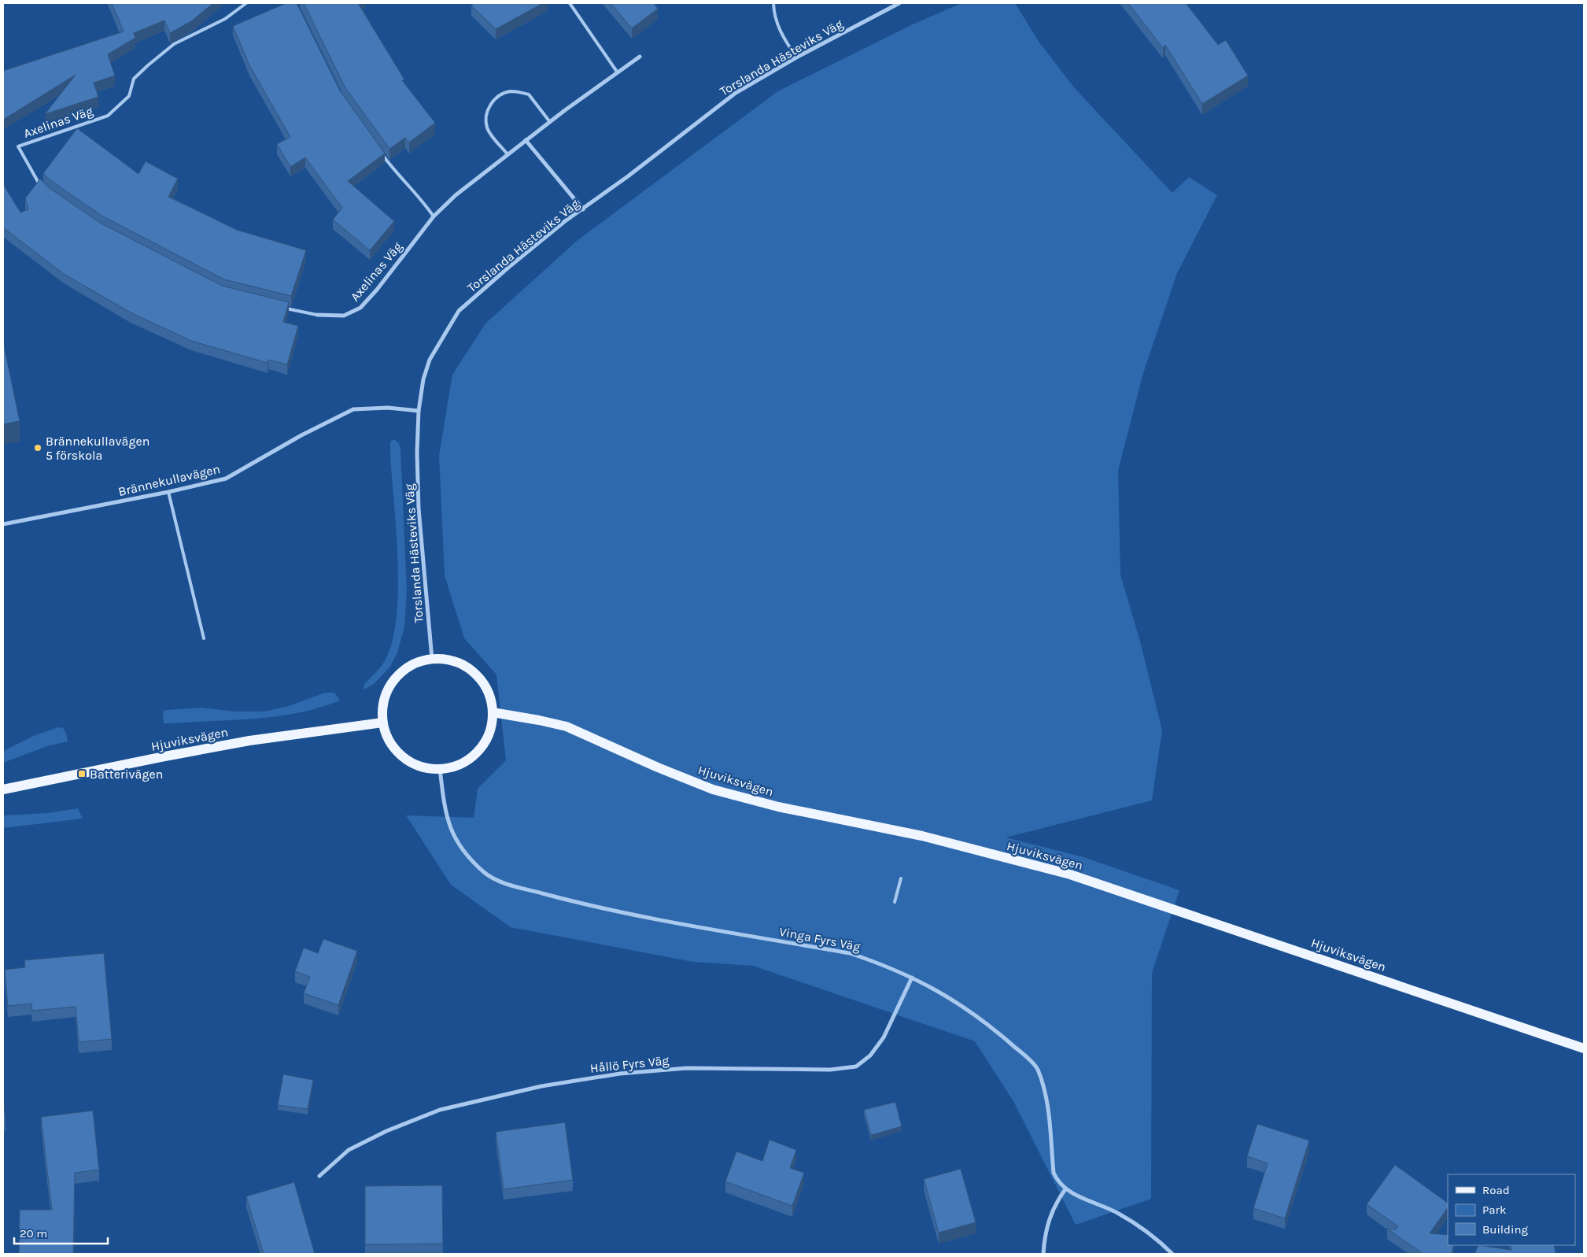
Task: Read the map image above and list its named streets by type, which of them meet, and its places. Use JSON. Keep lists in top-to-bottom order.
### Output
{
  "streets": {
    "main road": ["Hjuviksvägen"],
    "street": [
      "Torslanda Hästeviks Väg",
      "Axelinas Väg",
      "Brännekullavägen",
      "Vinga Fyrs Väg",
      "Hållö Fyrs Väg"
    ]
  },
  "crossings": [
    ["Torslanda Hästeviks Väg", "Brännekullavägen"],
    ["Torslanda Hästeviks Väg", "Hjuviksvägen"],
    ["Torslanda Hästeviks Väg", "Vinga Fyrs Väg"],
    ["Hjuviksvägen", "Vinga Fyrs Väg"],
    ["Vinga Fyrs Väg", "Hållö Fyrs Väg"]
  ],
  "places": {
    "other": ["Brännekullavägen 5 förskola"],
    "transit": ["Batterivägen"]
  },
  "legend": ["Road", "Park", "Building"],
  "scale_bar": "20 m"
}
